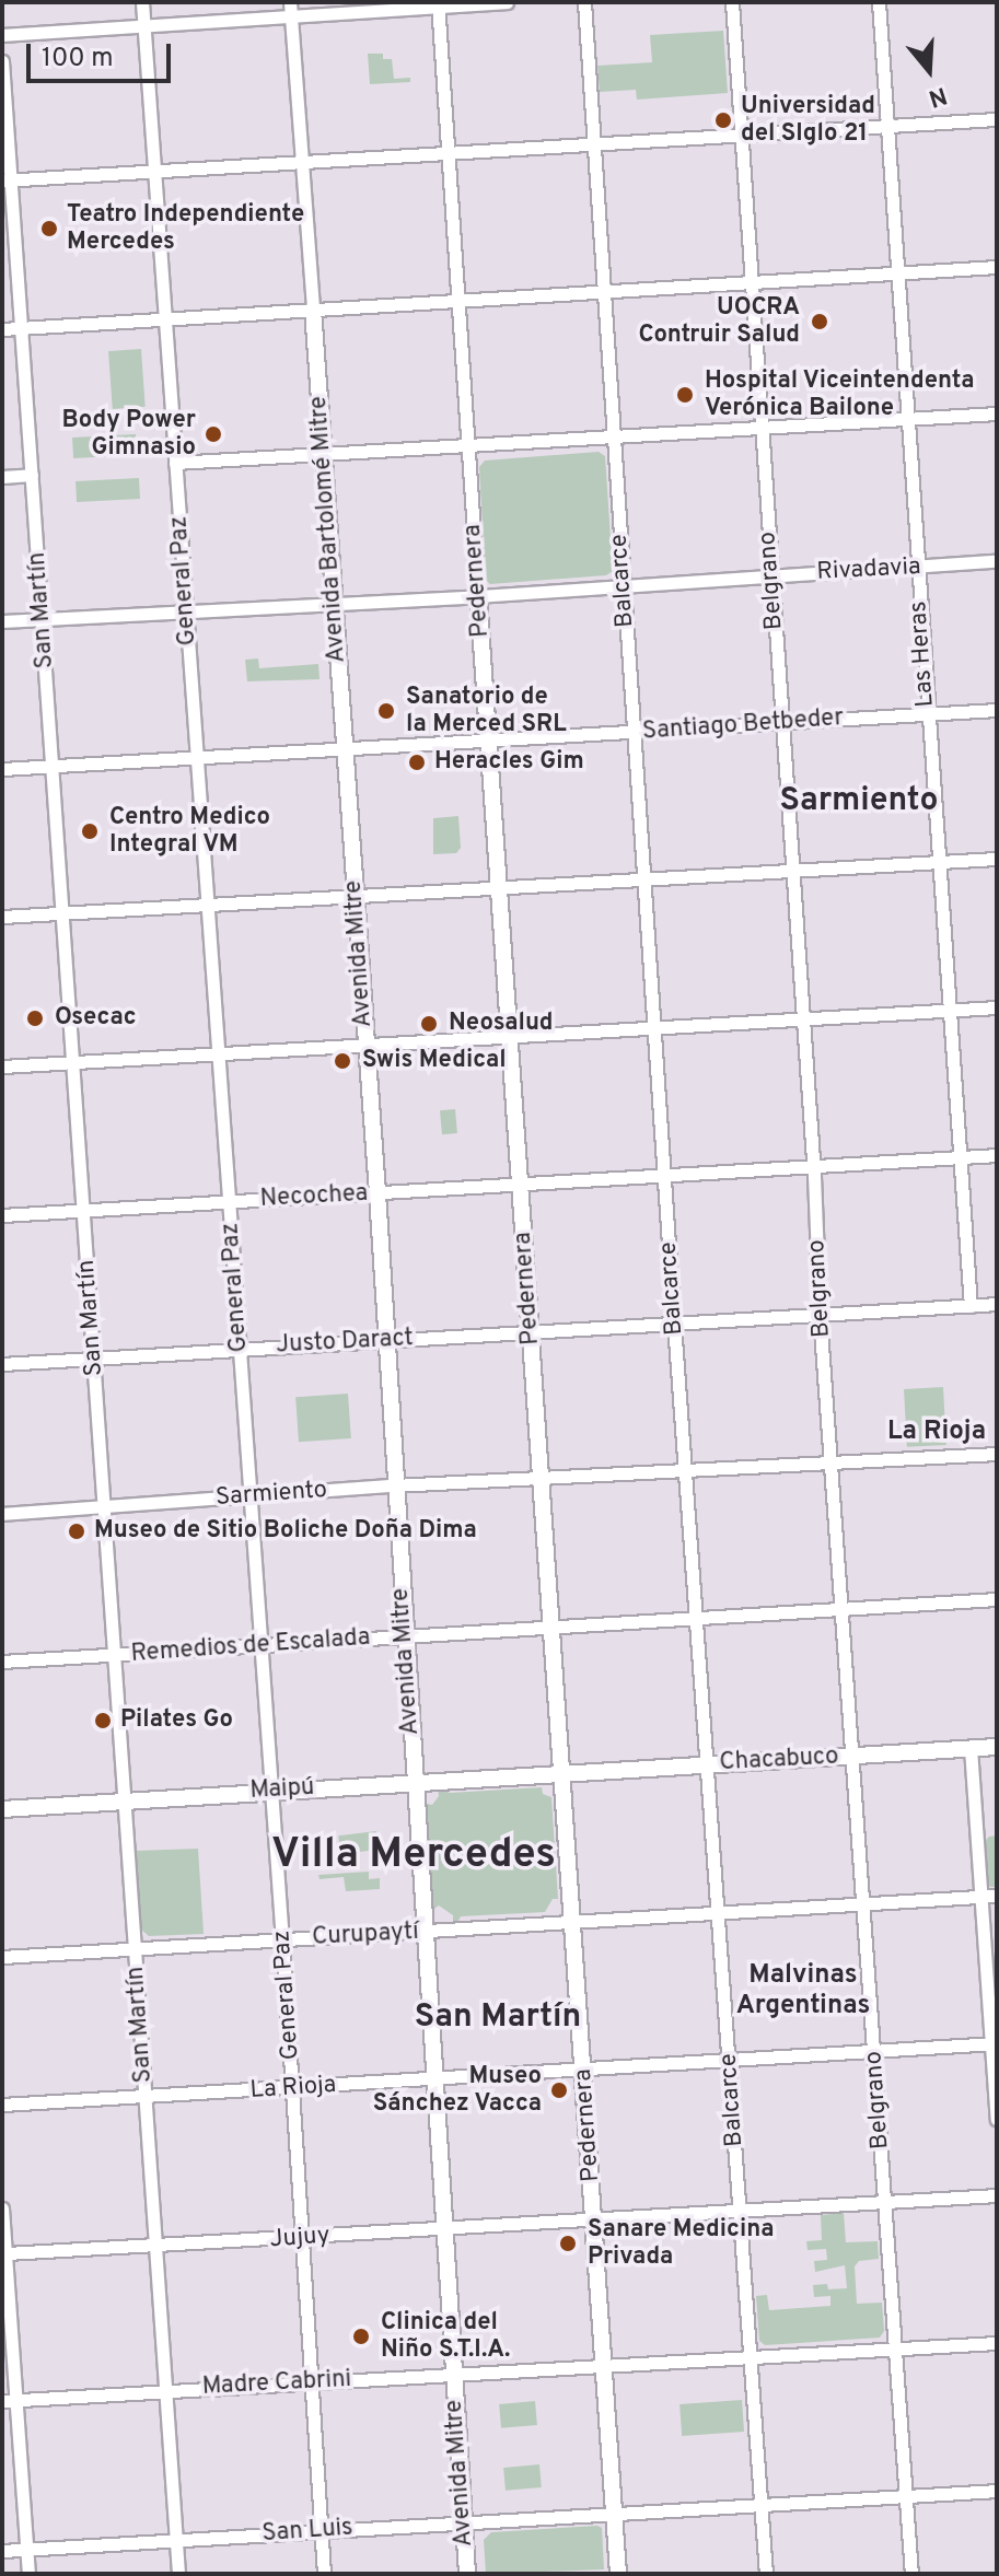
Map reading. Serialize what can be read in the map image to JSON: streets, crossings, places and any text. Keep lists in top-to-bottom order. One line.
{"streets":{"street":["Avenida Bartolomé Mitre","Rivadavia","General Paz","Pedernera","Balcarce","Belgrano","San Martín","Las Heras","Santiago Betbeder","Avenida Mitre","Necochea","Justo Daract","Sarmiento","Remedios de Escalada","Chacabuco","Maipú","Curupaytí","La Rioja","Jujuy","Madre Cabrini","San Luis"]},"crossings":[["Avenida Bartolomé Mitre","Rivadavia"],["Avenida Bartolomé Mitre","Santiago Betbeder"],["Avenida Bartolomé Mitre","Avenida Mitre"],["Rivadavia","General Paz"],["Rivadavia","Pedernera"],["Rivadavia","Balcarce"],["Rivadavia","Belgrano"],["Rivadavia","San Martín"],["Rivadavia","Las Heras"],["General Paz","Santiago Betbeder"],["General Paz","Necochea"],["General Paz","Justo Daract"],["General Paz","Sarmiento"],["General Paz","Remedios de Escalada"],["General Paz","Maipú"],["General Paz","Curupaytí"],["General Paz","La Rioja"],["General Paz","Jujuy"],["General Paz","Madre Cabrini"],["General Paz","San Luis"],["Pedernera","Santiago Betbeder"],["Pedernera","Necochea"],["Pedernera","Justo Daract"],["Pedernera","Sarmiento"],["Pedernera","Remedios de Escalada"],["Pedernera","Chacabuco"],["Pedernera","Maipú"],["Pedernera","Curupaytí"],["Pedernera","La Rioja"],["Pedernera","Jujuy"],["Pedernera","Madre Cabrini"],["Pedernera","San Luis"],["Balcarce","Santiago Betbeder"],["Balcarce","Necochea"],["Balcarce","Justo Daract"],["Balcarce","Sarmiento"],["Balcarce","Remedios de Escalada"],["Balcarce","Chacabuco"],["Balcarce","Curupaytí"],["Balcarce","La Rioja"],["Balcarce","Jujuy"],["Balcarce","Madre Cabrini"],["Balcarce","San Luis"],["Belgrano","Santiago Betbeder"],["Belgrano","Necochea"],["Belgrano","Justo Daract"],["Belgrano","Sarmiento"],["Belgrano","Remedios de Escalada"],["Belgrano","Chacabuco"],["Belgrano","Curupaytí"],["Belgrano","La Rioja"],["Belgrano","Jujuy"],["Belgrano","Madre Cabrini"],["Belgrano","San Luis"],["San Martín","Santiago Betbeder"],["San Martín","Necochea"],["San Martín","Justo Daract"],["San Martín","Sarmiento"],["San Martín","Remedios de Escalada"],["San Martín","Maipú"],["San Martín","Curupaytí"],["San Martín","La Rioja"],["San Martín","Jujuy"],["San Martín","Madre Cabrini"],["San Martín","San Luis"],["Las Heras","Santiago Betbeder"],["Las Heras","Necochea"],["Las Heras","Justo Daract"],["Santiago Betbeder","Avenida Mitre"],["Avenida Mitre","Necochea"],["Avenida Mitre","Justo Daract"],["Avenida Mitre","Sarmiento"],["Avenida Mitre","Remedios de Escalada"],["Avenida Mitre","Maipú"],["Avenida Mitre","Curupaytí"],["Avenida Mitre","La Rioja"],["Avenida Mitre","Jujuy"],["Avenida Mitre","Madre Cabrini"],["Avenida Mitre","San Luis"],["Chacabuco","Maipú"]],"districts":["Sarmiento","La Rioja","Villa Mercedes","Malvinas Argentinas","San Martín"],"places":["Universidad del SIglo 21","Teatro Independiente Mercedes","UOCRA Contruir Salud","Hospital Viceintendenta Verónica Bailone","Body Power Gimnasio","Sanatorio de la Merced SRL","Heracles Gim","Centro Medico Integral VM","Osecac","Neosalud","Swis Medical","Museo de Sitio Boliche Doña Dima","Pilates Go","Museo Sánchez Vacca","Sanare Medicina Privada","Clinica del Niño S.T.I.A."],"scale_bar":"100 m","north":"bottom"}
